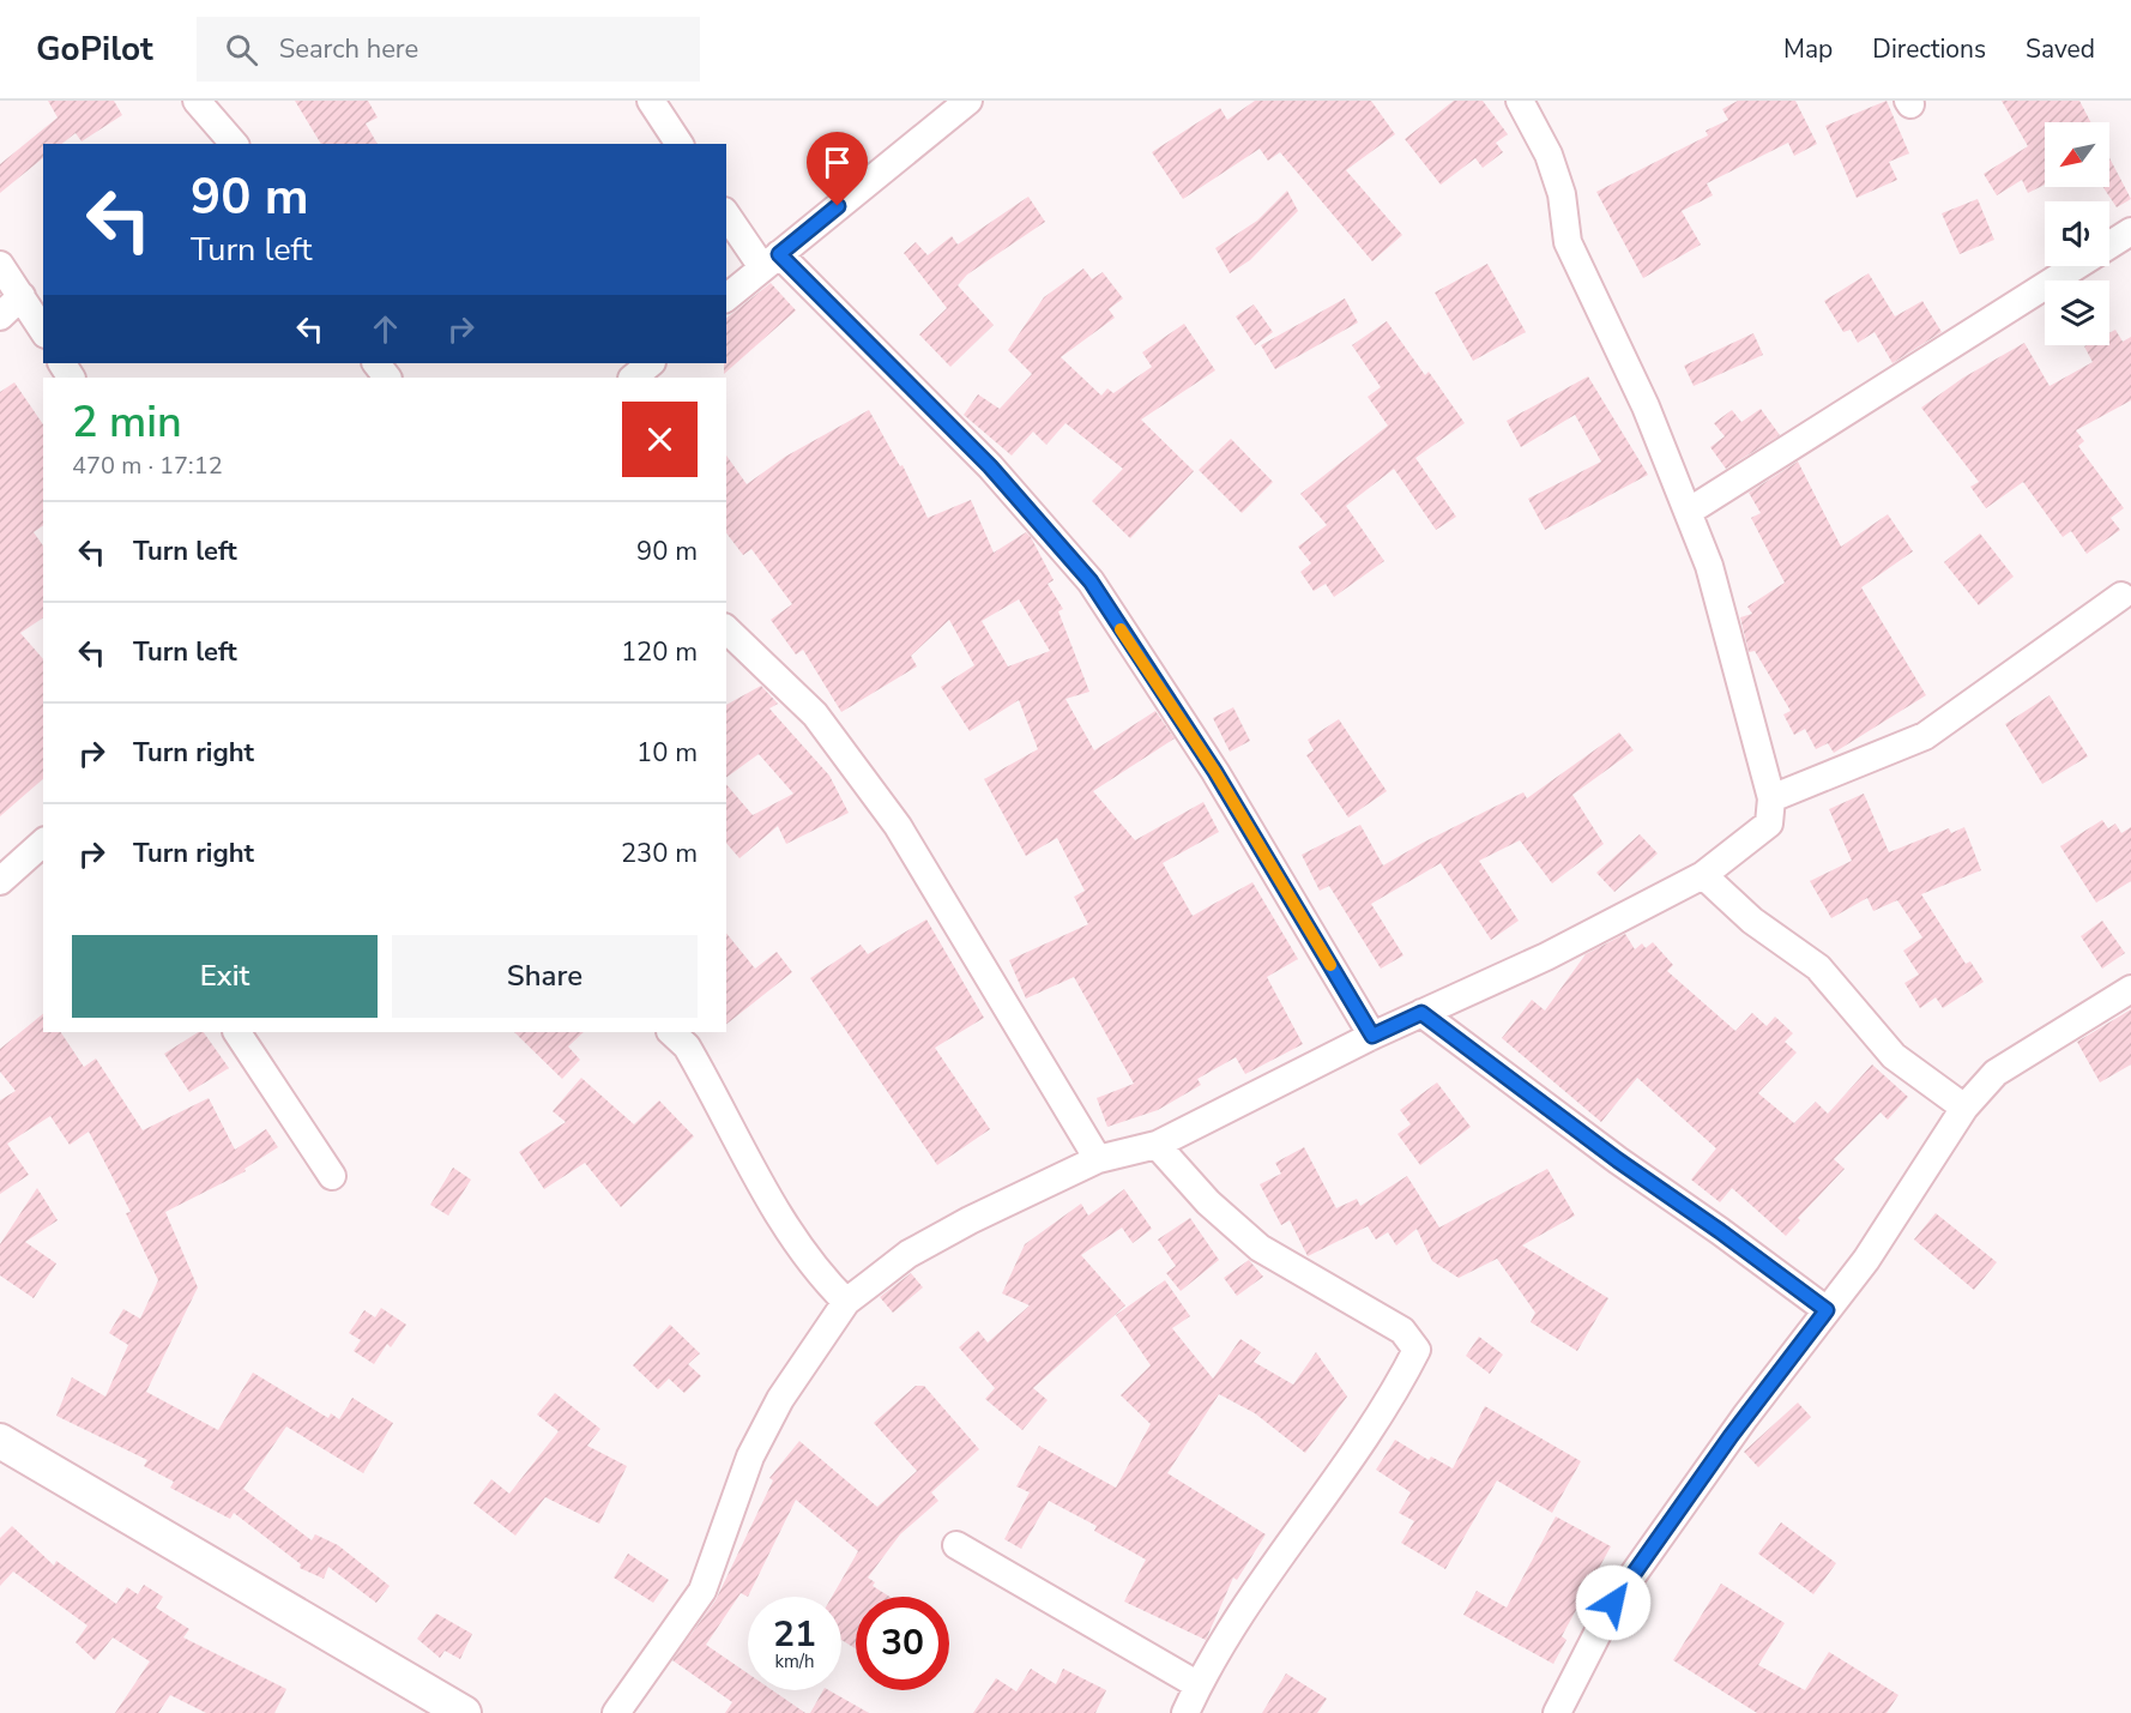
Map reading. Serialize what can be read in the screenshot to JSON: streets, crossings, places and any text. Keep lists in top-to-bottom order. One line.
{"north":"bottom left","page":{"header":"GoPilot","search":"Search here","nav":["Map","Directions","Saved"],"turn":["90 m","Turn left"],"heading":["2 min","470 m · 17:12"],"list":[{"name":"Turn left","value":"90 m"},{"name":"Turn left","value":"120 m"},{"name":"Turn right","value":"10 m"},{"name":"Turn right","value":"230 m"}],"buttons":["Exit","Share"],"speed":"21 km/h","limit":"30"}}
